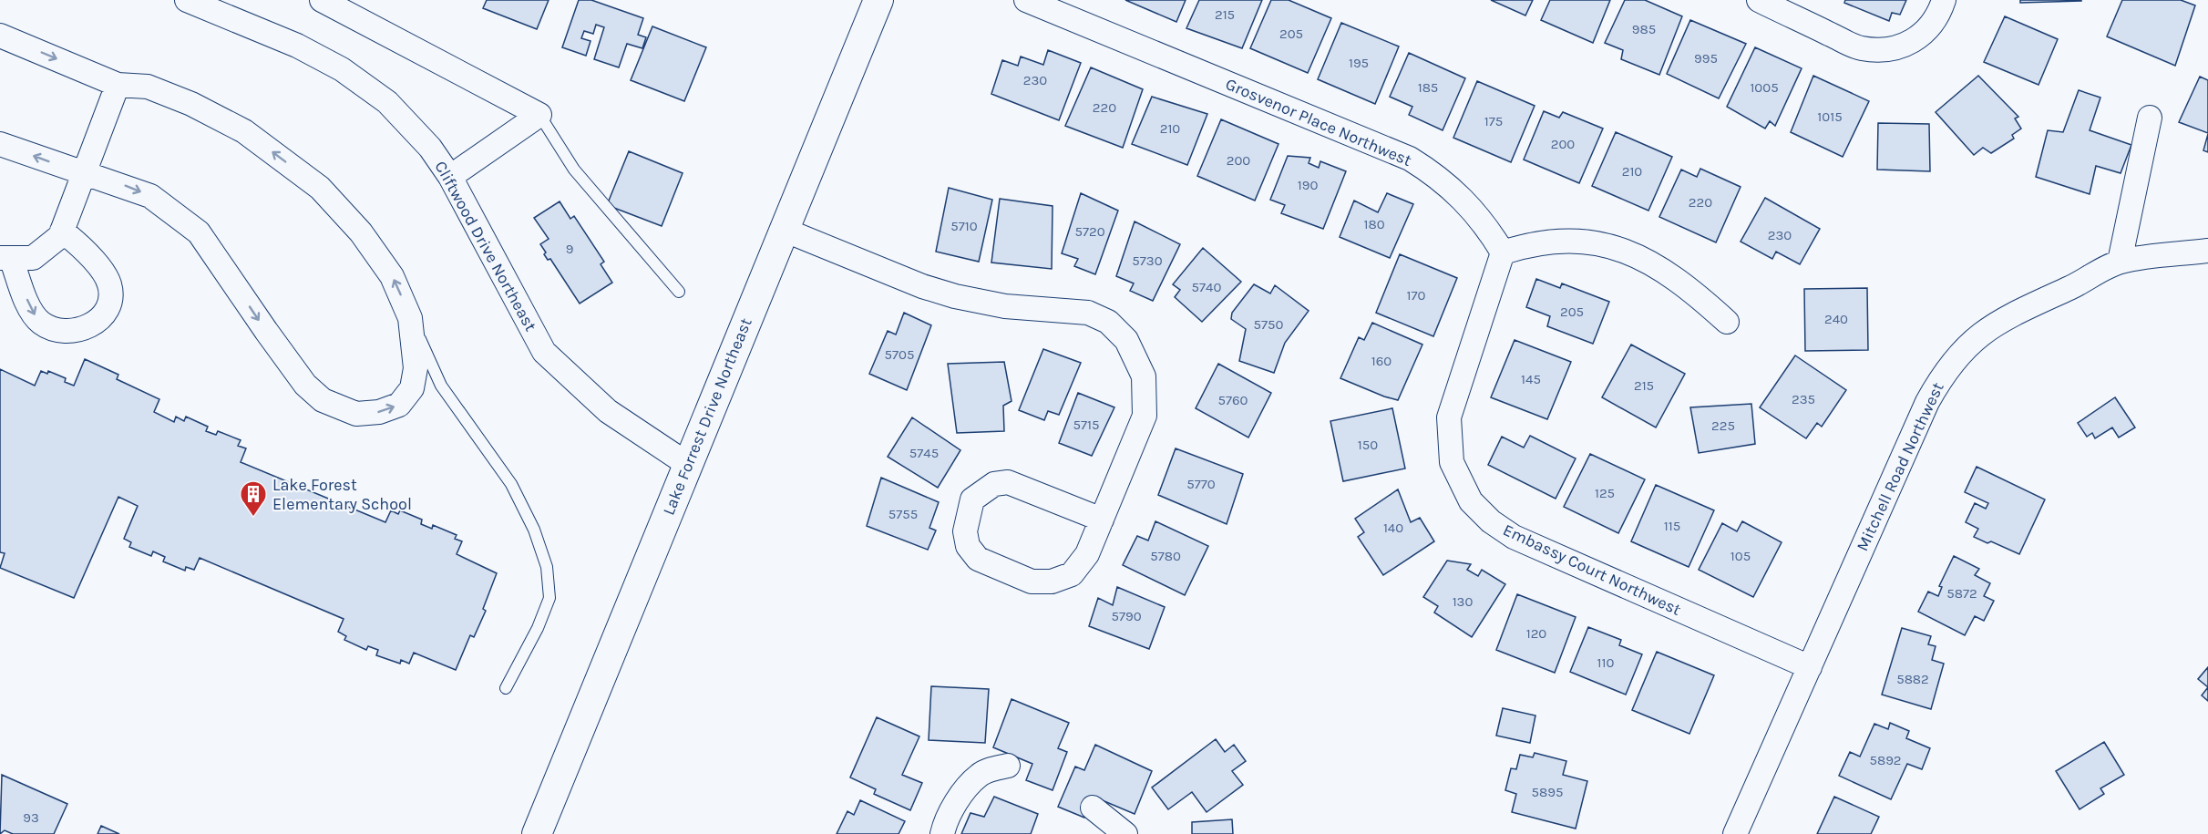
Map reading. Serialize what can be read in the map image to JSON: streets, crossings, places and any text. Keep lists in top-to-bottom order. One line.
{"streets":{"street":["Grosvenor Place Northwest","Cliftwood Drive Northeast","Lake Forrest Drive Northeast","Mitchell Road Northwest","Embassy Court Northwest"]},"crossings":[["Grosvenor Place Northwest","Embassy Court Northwest"],["Cliftwood Drive Northeast","Lake Forrest Drive Northeast"],["Mitchell Road Northwest","Embassy Court Northwest"]],"places":{"building":["Lake Forest Elementary School"]},"house_numbers":["215","985","205","995","195","230","185","1005","220","1015","175","210","200","200","210","190","220","180","5710","5720","230","9","5730","5740","170","205","240","5750","5705","160","145","215","235","5760","5715","225","150","5745","5770","125","5755","115","140","5780","105","5872","130","5790","120","110","5882","5892","5895","93"]}
